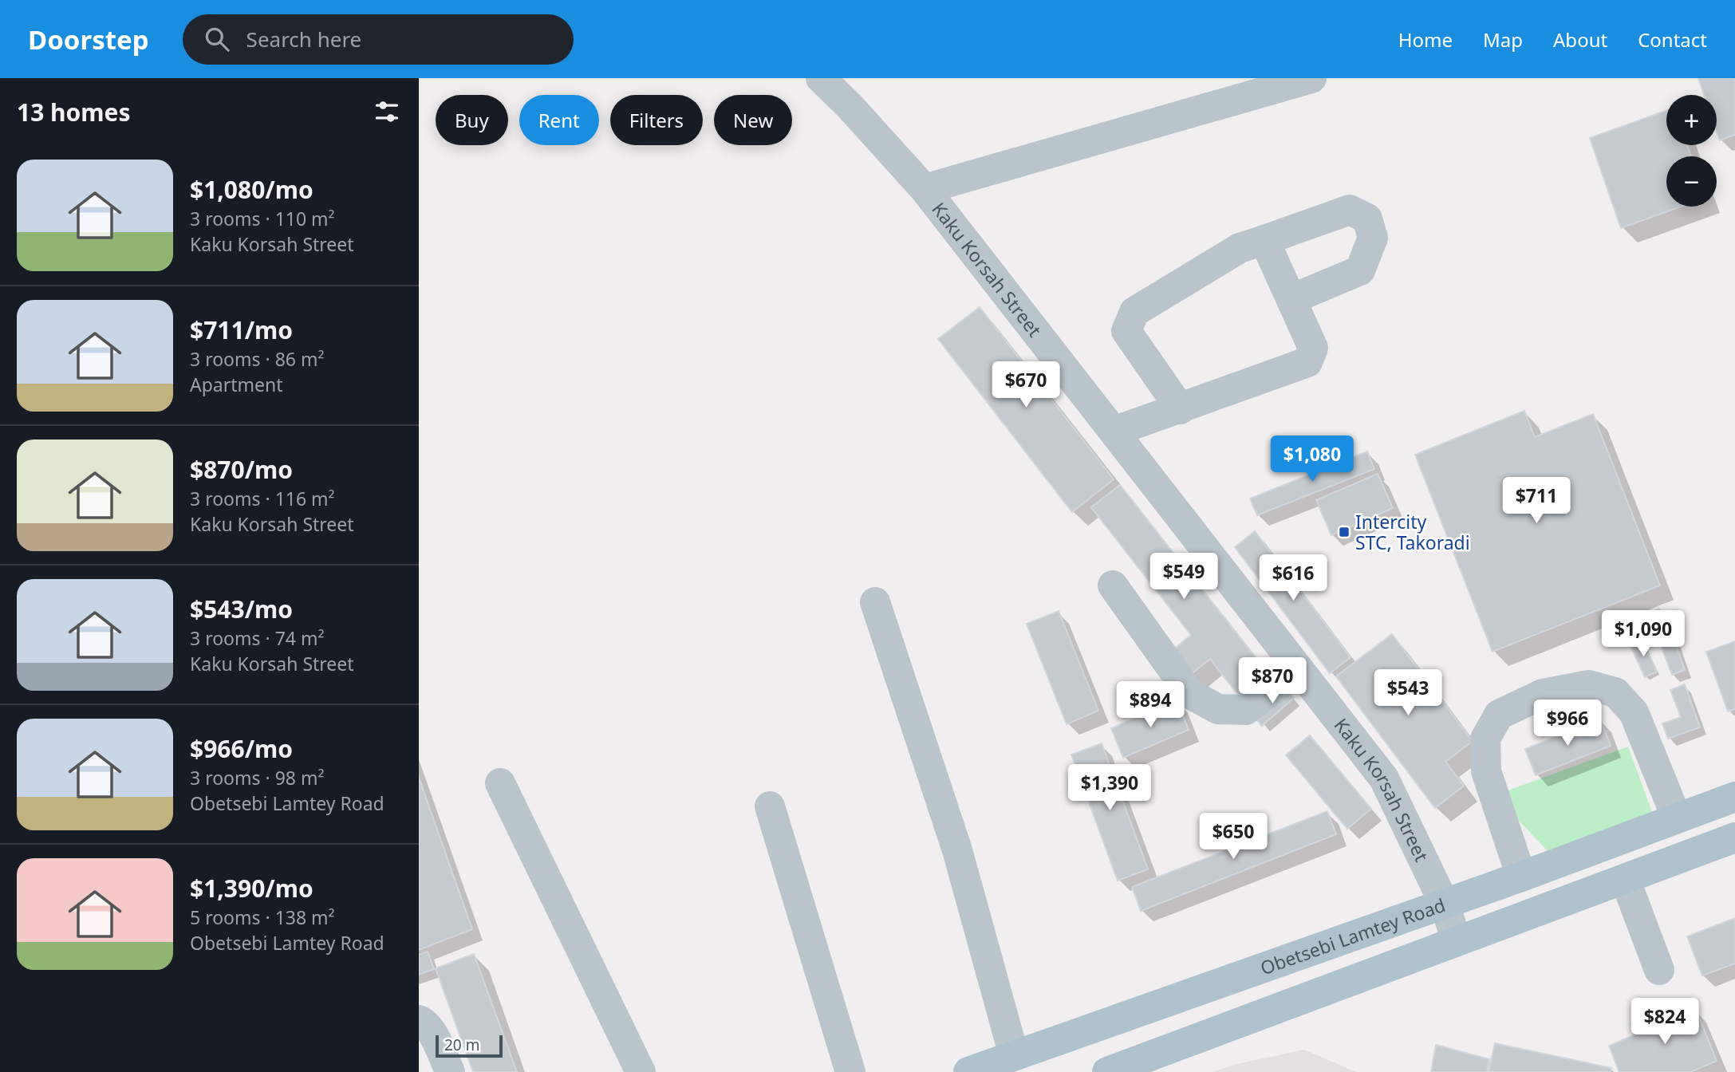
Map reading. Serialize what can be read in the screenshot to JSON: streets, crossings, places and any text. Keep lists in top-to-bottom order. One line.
{"streets":{"main road":["Obetsebi Lamtey Road"],"street":["Kaku Korsah Street"]},"crossings":[["Kaku Korsah Street","Obetsebi Lamtey Road"]],"places":{"transit":["Intercity STC, Takoradi"]},"scale_bar":"20 m","page":{"header":"Doorstep","search":"Search here","nav":["Home","Map","About","Contact"],"heading":"13 homes","map_buttons":["+","−"],"chip":["Buy","Rent","Filters","New"],"list":[{"name":"$1,080/mo","note":"3 rooms · 110 m² · Kaku Korsah Street"},{"name":"$711/mo","note":"3 rooms · 86 m² · Apartment"},{"name":"$870/mo","note":"3 rooms · 116 m² · Kaku Korsah Street"},{"name":"$543/mo","note":"3 rooms · 74 m² · Kaku Korsah Street"},{"name":"$966/mo","note":"3 rooms · 98 m² · Obetsebi Lamtey Road"},{"name":"$1,390/mo","note":"5 rooms · 138 m² · Obetsebi Lamtey Road"}],"price":["$670","$1,080","$711","$549","$616","$1,090","$870","$543","$894","$966","$1,390","$650","$824"],"scale":"20 m"}}
